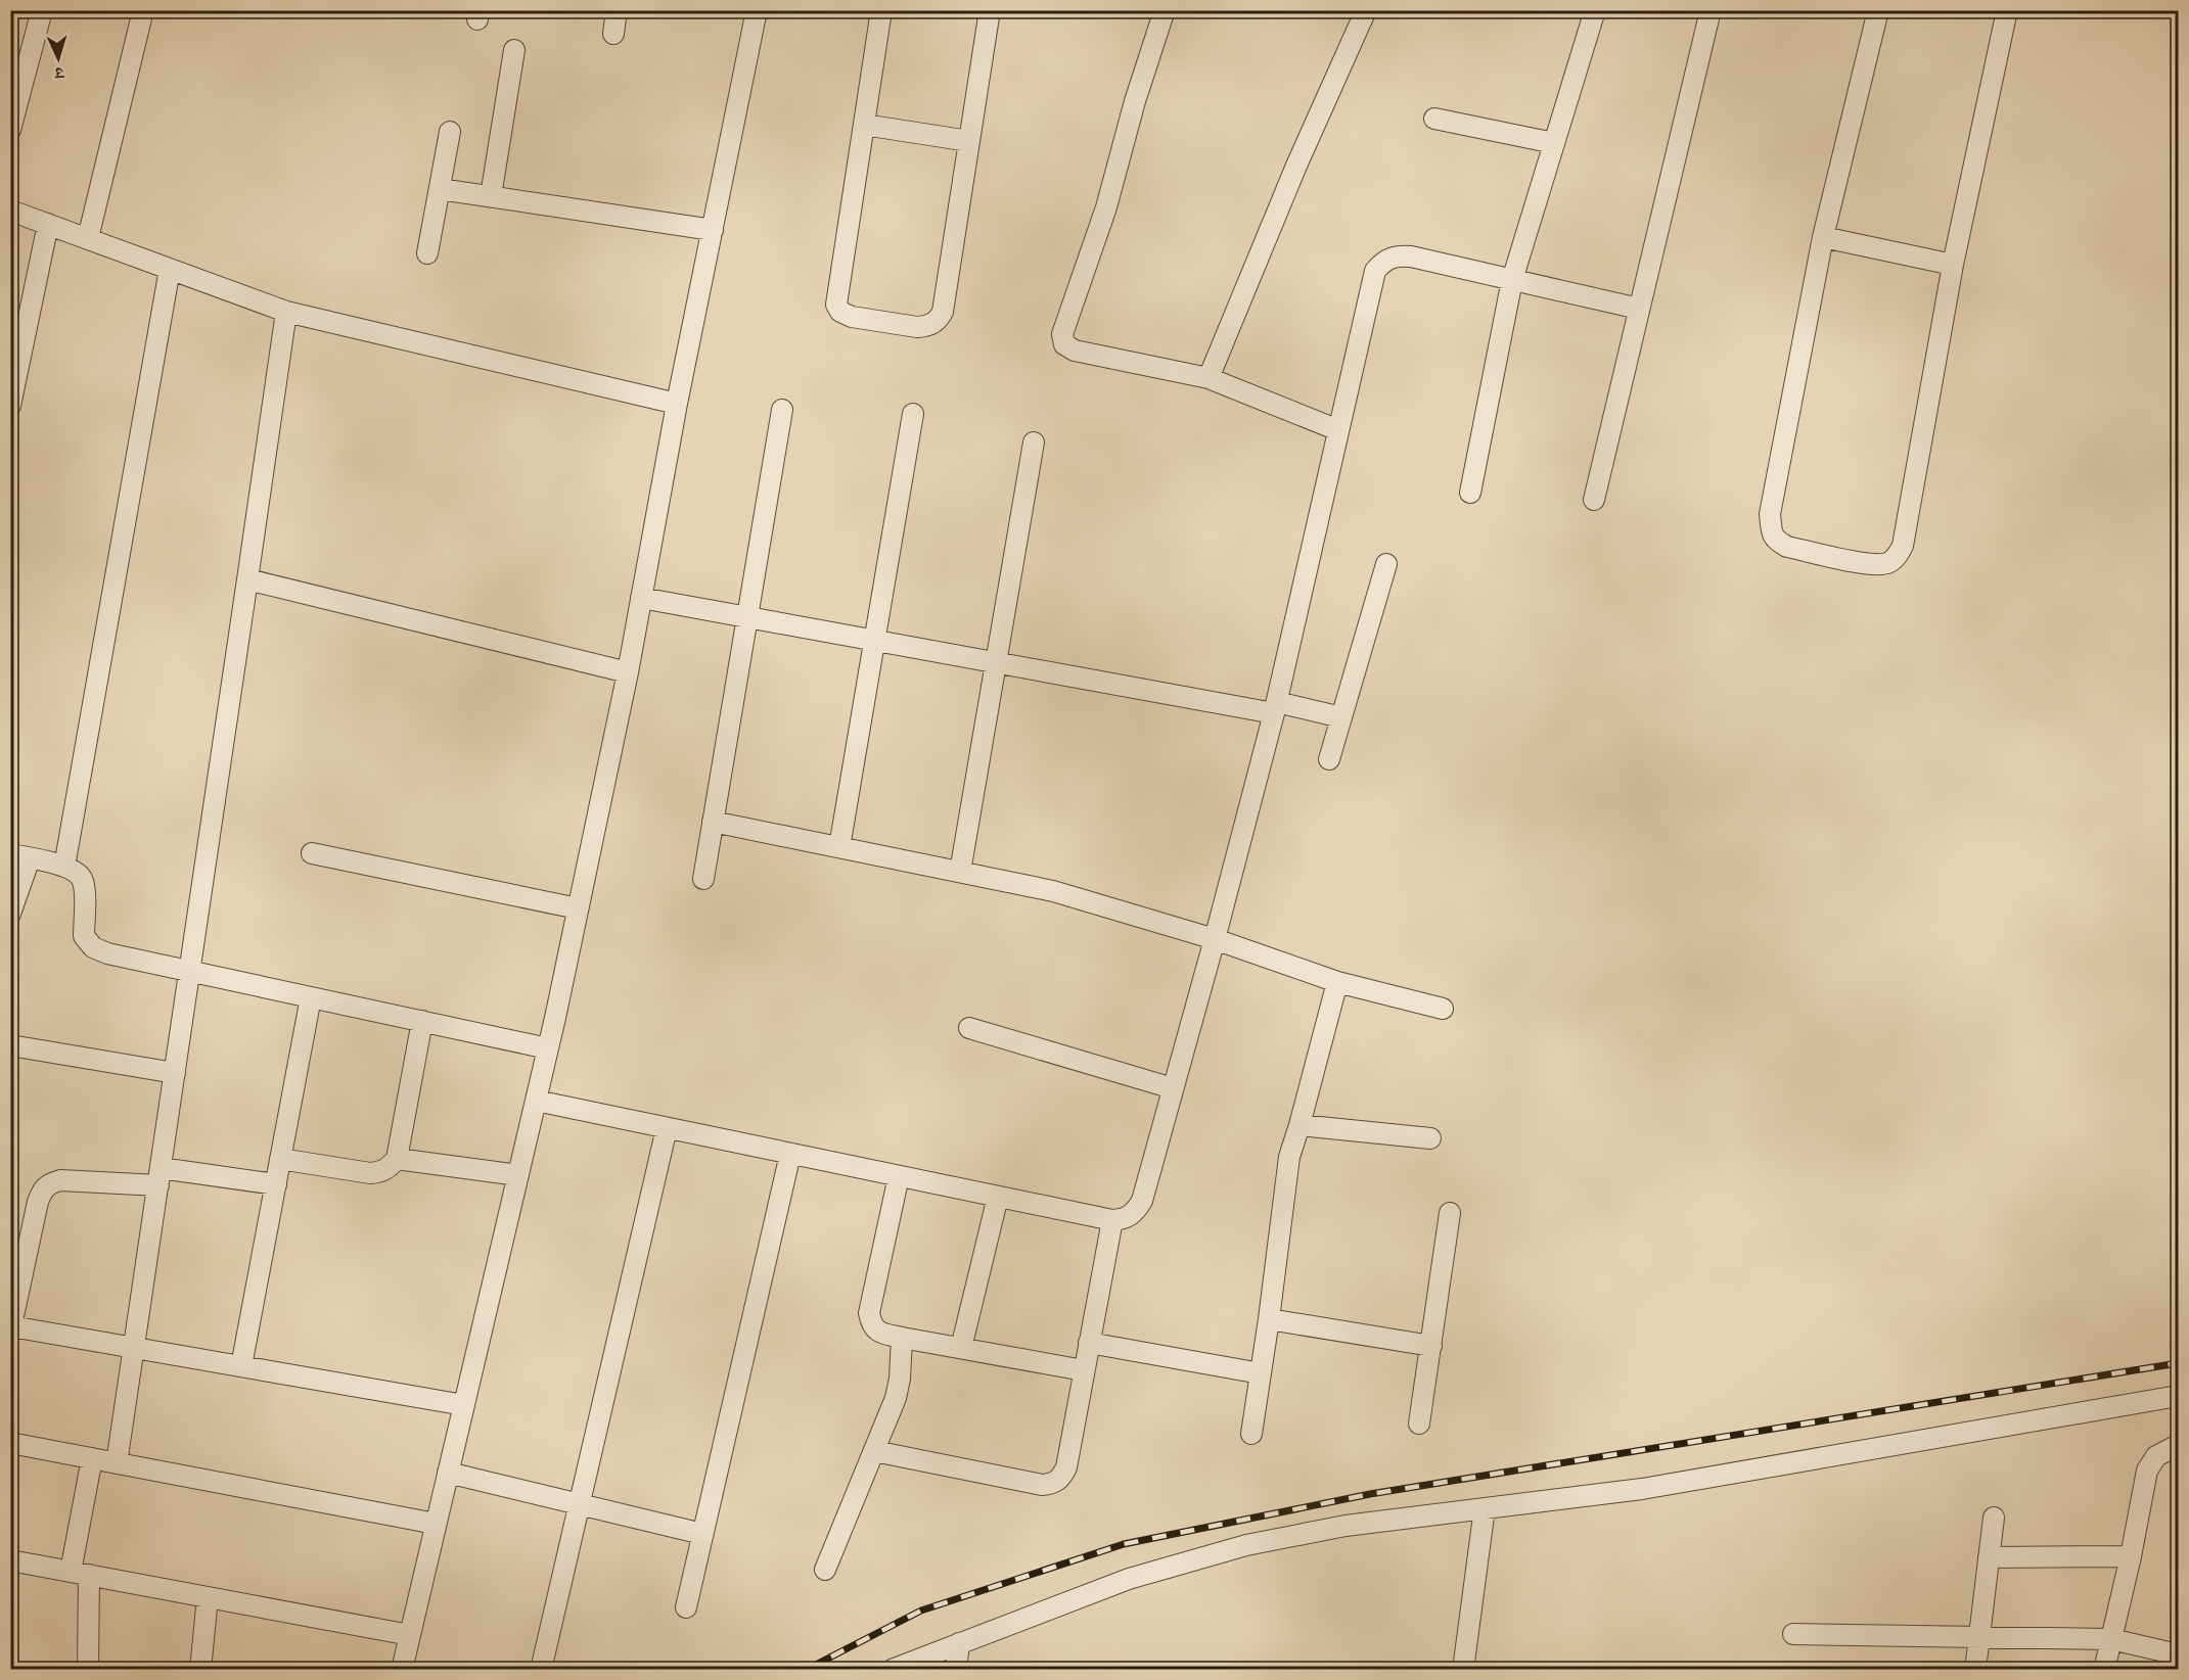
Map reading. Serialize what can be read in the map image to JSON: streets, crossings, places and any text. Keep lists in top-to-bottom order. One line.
{"north":"bottom"}
